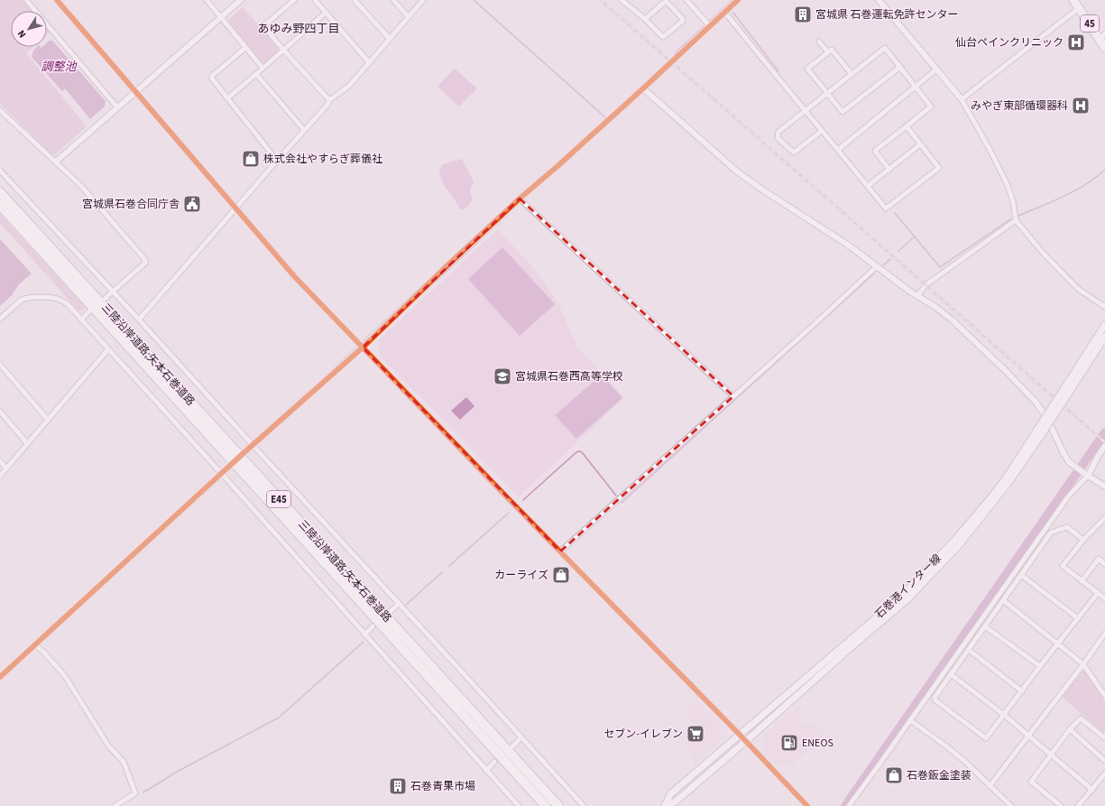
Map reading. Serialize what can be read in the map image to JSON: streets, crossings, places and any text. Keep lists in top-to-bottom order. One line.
{"streets":{"highway":["45","三陸沿岸道路;矢本石巻道路","E45"],"main road":["石巻港インター線"]},"districts":["あゆみ野四丁目"],"water":["調整池"],"places":{"building":["宮城県 石巻運転免許センター","石巻青果市場"],"hospital":["仙台ペインクリニック","みやぎ東部循環器科"],"shop":["株式会社やすらぎ葬儀社","カーライズ","石巻鈑金塗装"],"public building":["宮城県石巻合同庁舎"],"school or university":["宮城県石巻西高等学校"],"supermarket":["セブン-イレブン"],"fuel station":["ENEOS"]},"north":"bottom left"}
